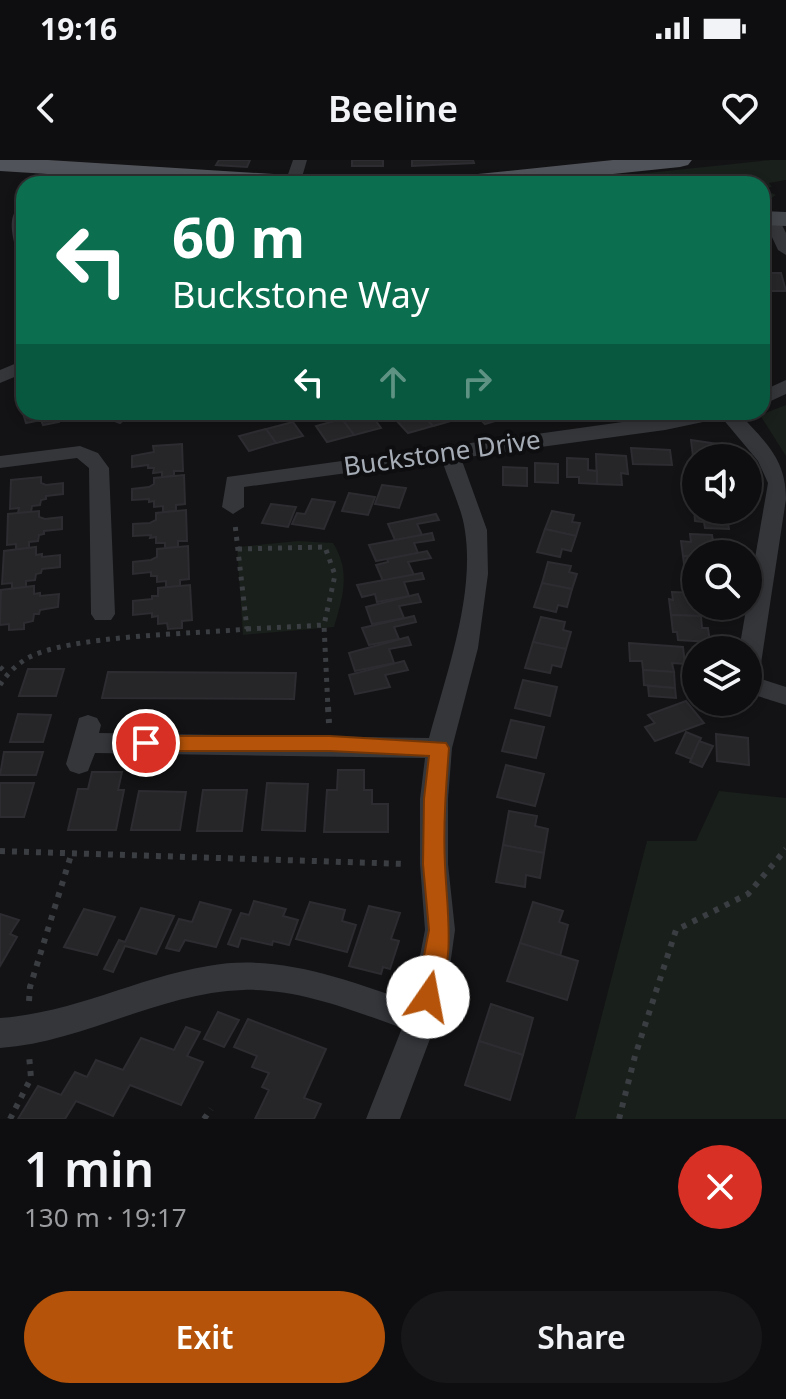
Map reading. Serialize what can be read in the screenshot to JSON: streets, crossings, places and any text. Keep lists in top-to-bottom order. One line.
{"streets":{"street":["Buckstone Drive"]},"page":{"status":"19:16","header":"Beeline","turn":["60 m","Buckstone Way"],"heading":["1 min","130 m · 19:17"],"buttons":["Exit","Share"]}}
